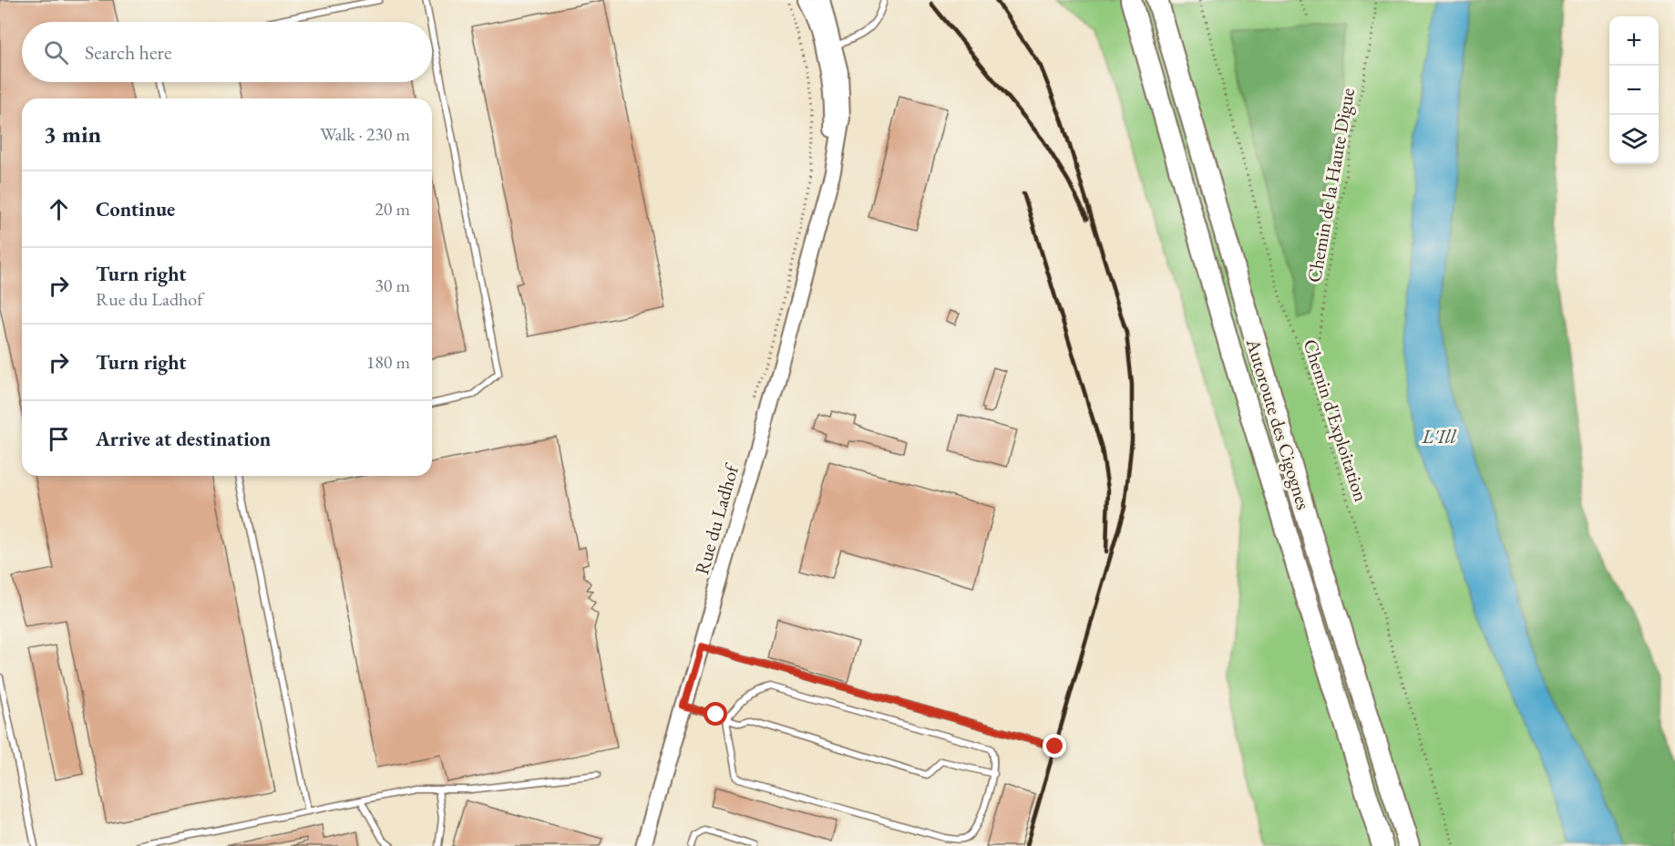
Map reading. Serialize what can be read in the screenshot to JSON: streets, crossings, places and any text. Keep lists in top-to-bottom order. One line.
{"streets":{"highway":["Autoroute des Cigognes"],"main road":["Rue du Ladhof"],"path":["Chemin de la Haute Digue","Chemin d'Exploitation"]},"crossings":[["Chemin de la Haute Digue","Chemin d'Exploitation"]],"water":["L'Ill"],"page":{"map_buttons":["+","−"],"search":"Search here","heading":["3 min","Walk · 230 m"],"list":[["Continue","20 m"],["Turn right","Rue du Ladhof","30 m"],["Turn right","180 m"],"Arrive at destination"]}}
